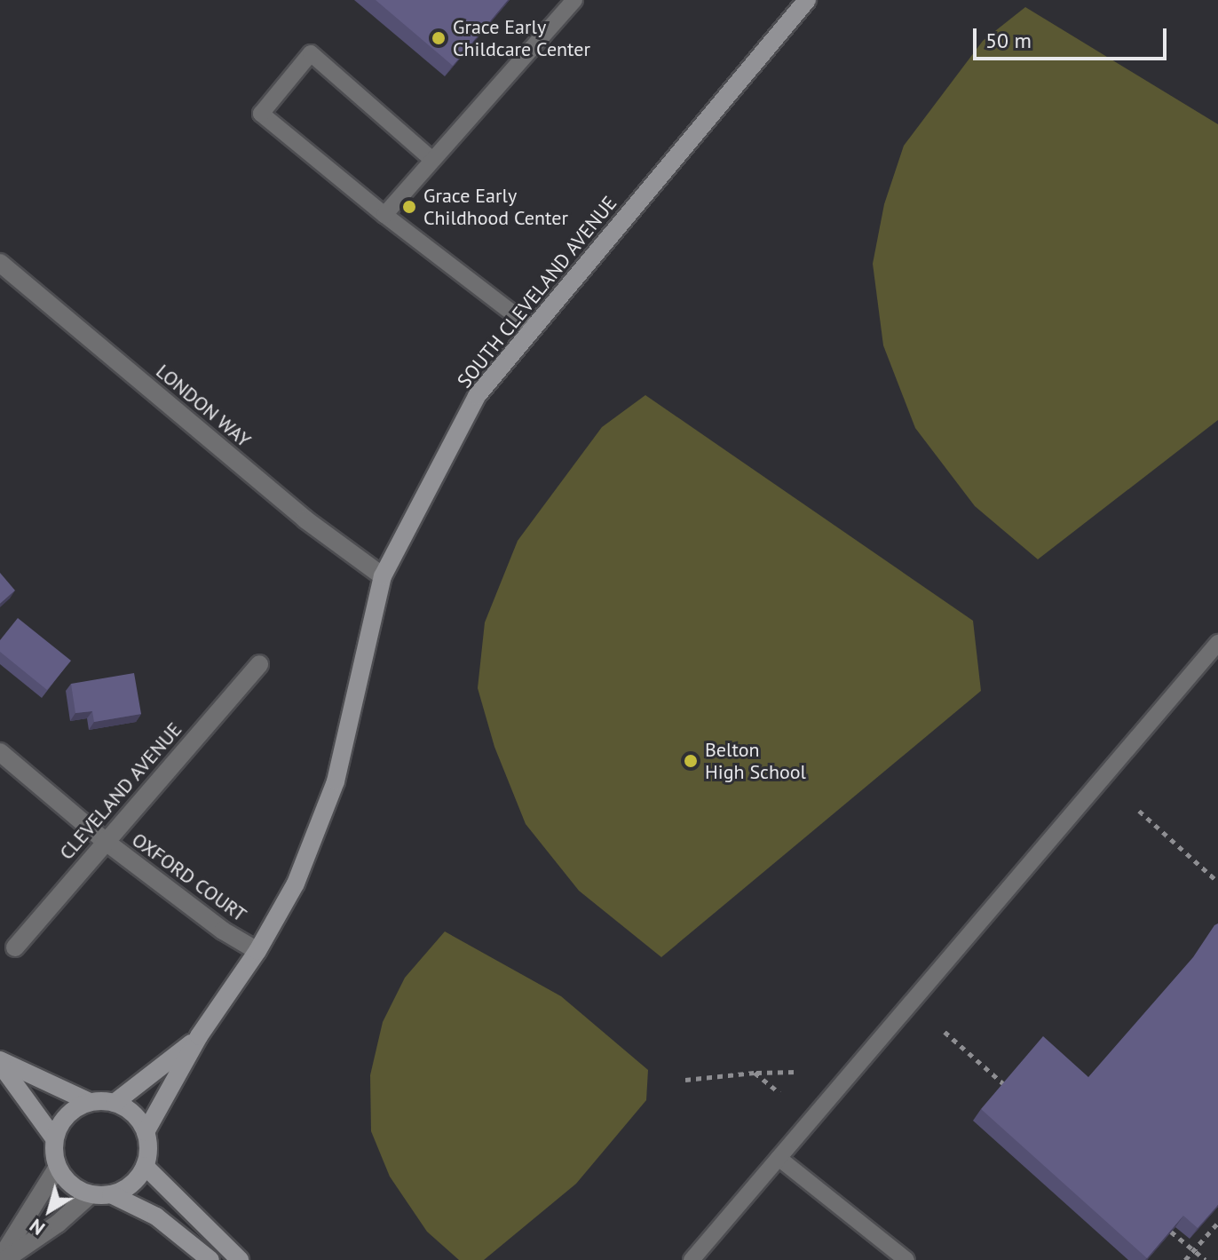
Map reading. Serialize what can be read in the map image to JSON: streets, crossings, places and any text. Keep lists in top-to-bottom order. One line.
{"streets":{"street":["SOUTH CLEVELAND AVENUE","LONDON WAY","CLEVELAND AVENUE","OXFORD COURT"]},"crossings":[["SOUTH CLEVELAND AVENUE","LONDON WAY"],["SOUTH CLEVELAND AVENUE","OXFORD COURT"],["CLEVELAND AVENUE","OXFORD COURT"]],"places":["Grace Early Childcare Center","Grace Early Childhood Center","Belton High School"],"scale_bar":"50 m","north":"bottom left"}
